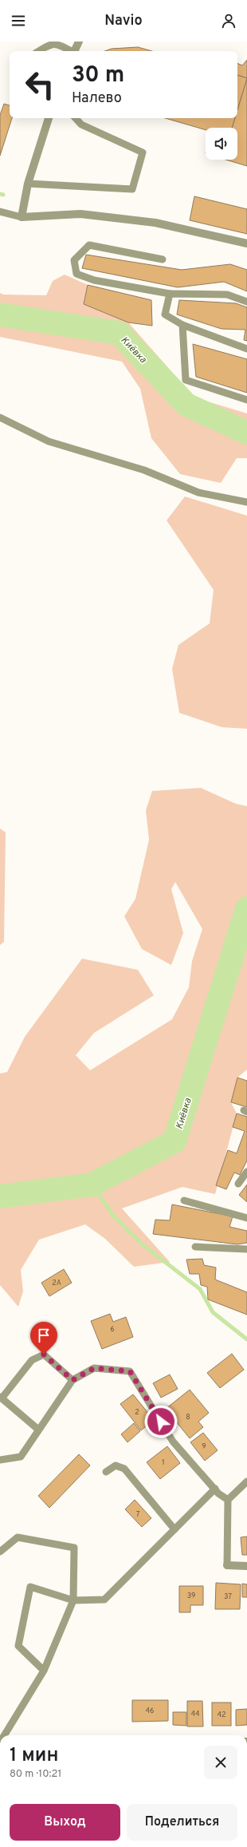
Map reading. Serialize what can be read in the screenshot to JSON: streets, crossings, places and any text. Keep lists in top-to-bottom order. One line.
{"water":["Киёвка"],"house_numbers":["2А","6","2","8","9","1","7","39","37","46","44","42"],"page":{"header":"Navio","turn":["30 m","Налево"],"heading":["1 мин","80 m · 10:21"],"buttons":["Выход","Поделиться"]}}
